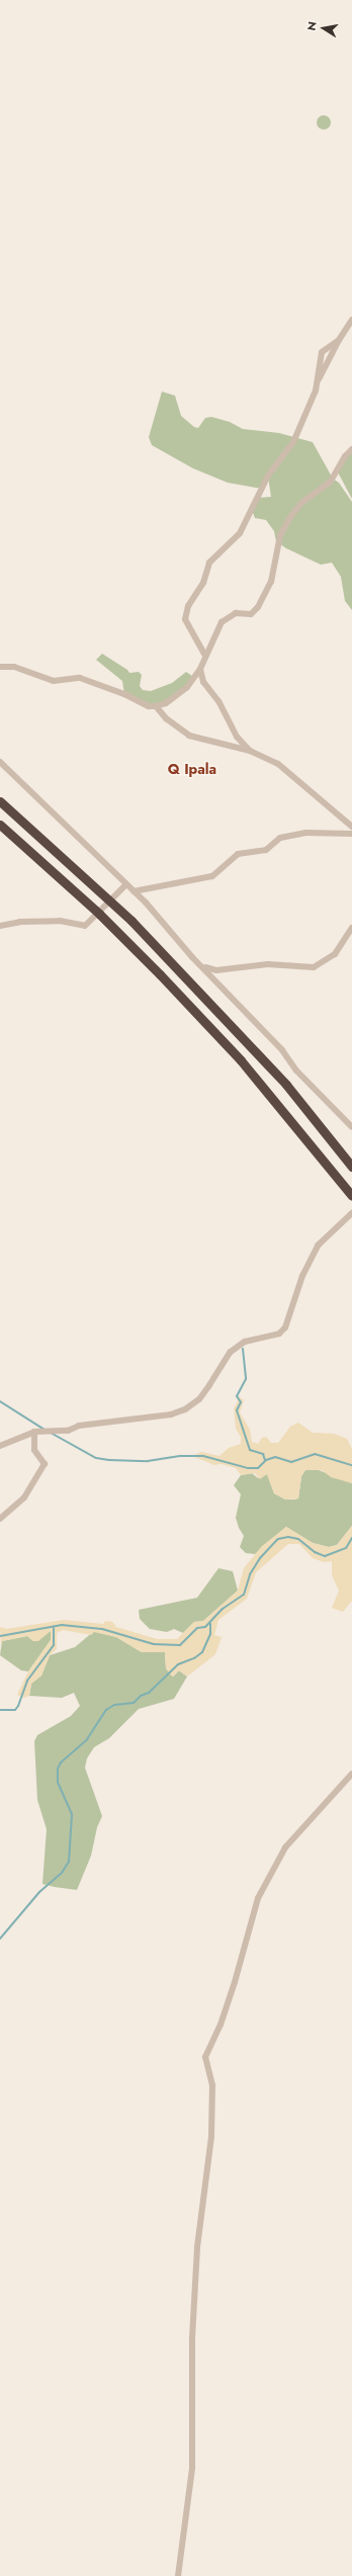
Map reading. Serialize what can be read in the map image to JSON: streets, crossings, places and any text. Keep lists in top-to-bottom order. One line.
{"districts":["Q Ipala"],"north":"left"}
